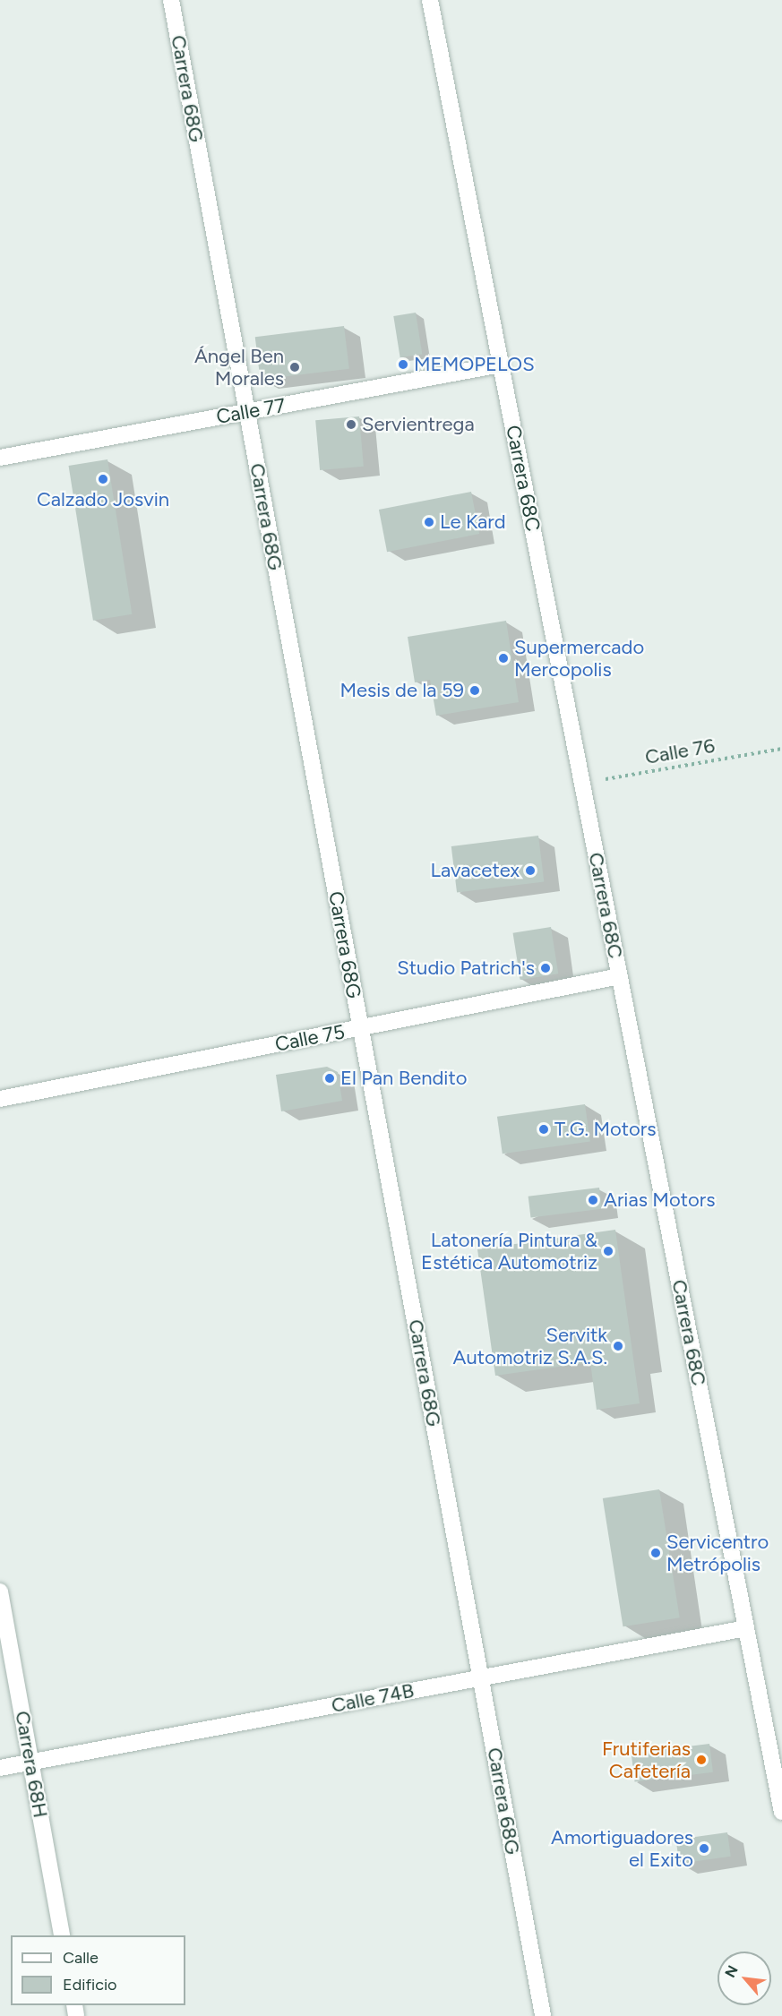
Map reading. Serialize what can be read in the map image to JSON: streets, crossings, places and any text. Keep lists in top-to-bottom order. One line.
{"streets":{"street":["Carrera 68G","Calle 77","Carrera 68C","Calle 75","Calle 74B","Carrera 68H"],"path":["Calle 76"]},"crossings":[["Carrera 68G","Calle 77"],["Carrera 68G","Calle 75"],["Carrera 68G","Calle 74B"],["Calle 77","Carrera 68C"],["Carrera 68C","Calle 76"],["Carrera 68C","Calle 75"],["Carrera 68C","Calle 74B"],["Calle 74B","Carrera 68H"]],"places":["MEMOPELOS","Ángel Ben Morales","Servientrega","Calzado Josvin","Le Kard","Supermercado Mercopolis","Mesis de la 59","Lavacetex","Studio Patrich's","El Pan Bendito","T.G. Motors","Arias Motors","Latonería Pintura & Estética Automotriz","Servitk Automotriz S.A.S.","Servicentro Metrópolis","Frutiferias Cafetería","Amortiguadores el Exito"],"legend":["Calle","Edificio"],"north":"top left"}
